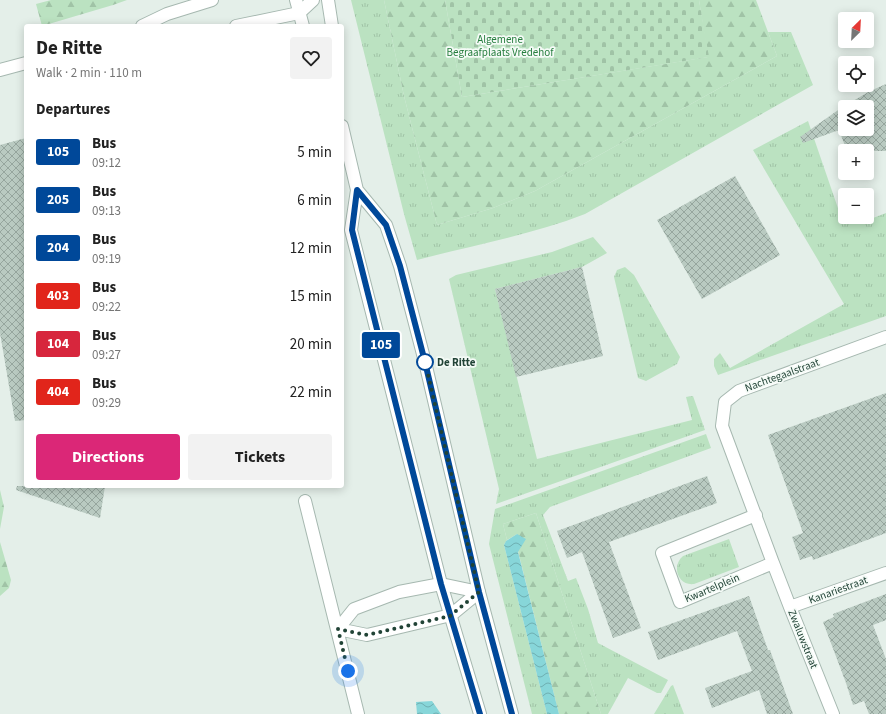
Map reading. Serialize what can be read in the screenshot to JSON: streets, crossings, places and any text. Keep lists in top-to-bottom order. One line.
{"streets":{"street":["Nachtegaalstraat","Kwartelplein","Kanariestraat","Zwaluwstraat"]},"crossings":[["Nachtegaalstraat","Kwartelplein"],["Kwartelplein","Zwaluwstraat"],["Kanariestraat","Zwaluwstraat"]],"parks":["Algemene Begraafplaats Vredehof"],"places":["De Ritte"],"lines":["bus line 105"],"north":"top right","page":{"on_map":"105","map_buttons":["+","−"],"heading":[["De Ritte","Walk · 2 min · 110 m"],"Departures"],"list":[{"mark":"105","name":"Bus","note":"09:12","value":"5 min"},{"mark":"205","name":"Bus","note":"09:13","value":"6 min"},{"mark":"204","name":"Bus","note":"09:19","value":"12 min"},{"mark":"403","name":"Bus","note":"09:22","value":"15 min"},{"mark":"104","name":"Bus","note":"09:27","value":"20 min"},{"mark":"404","name":"Bus","note":"09:29","value":"22 min"}],"buttons":["Directions","Tickets"]}}
